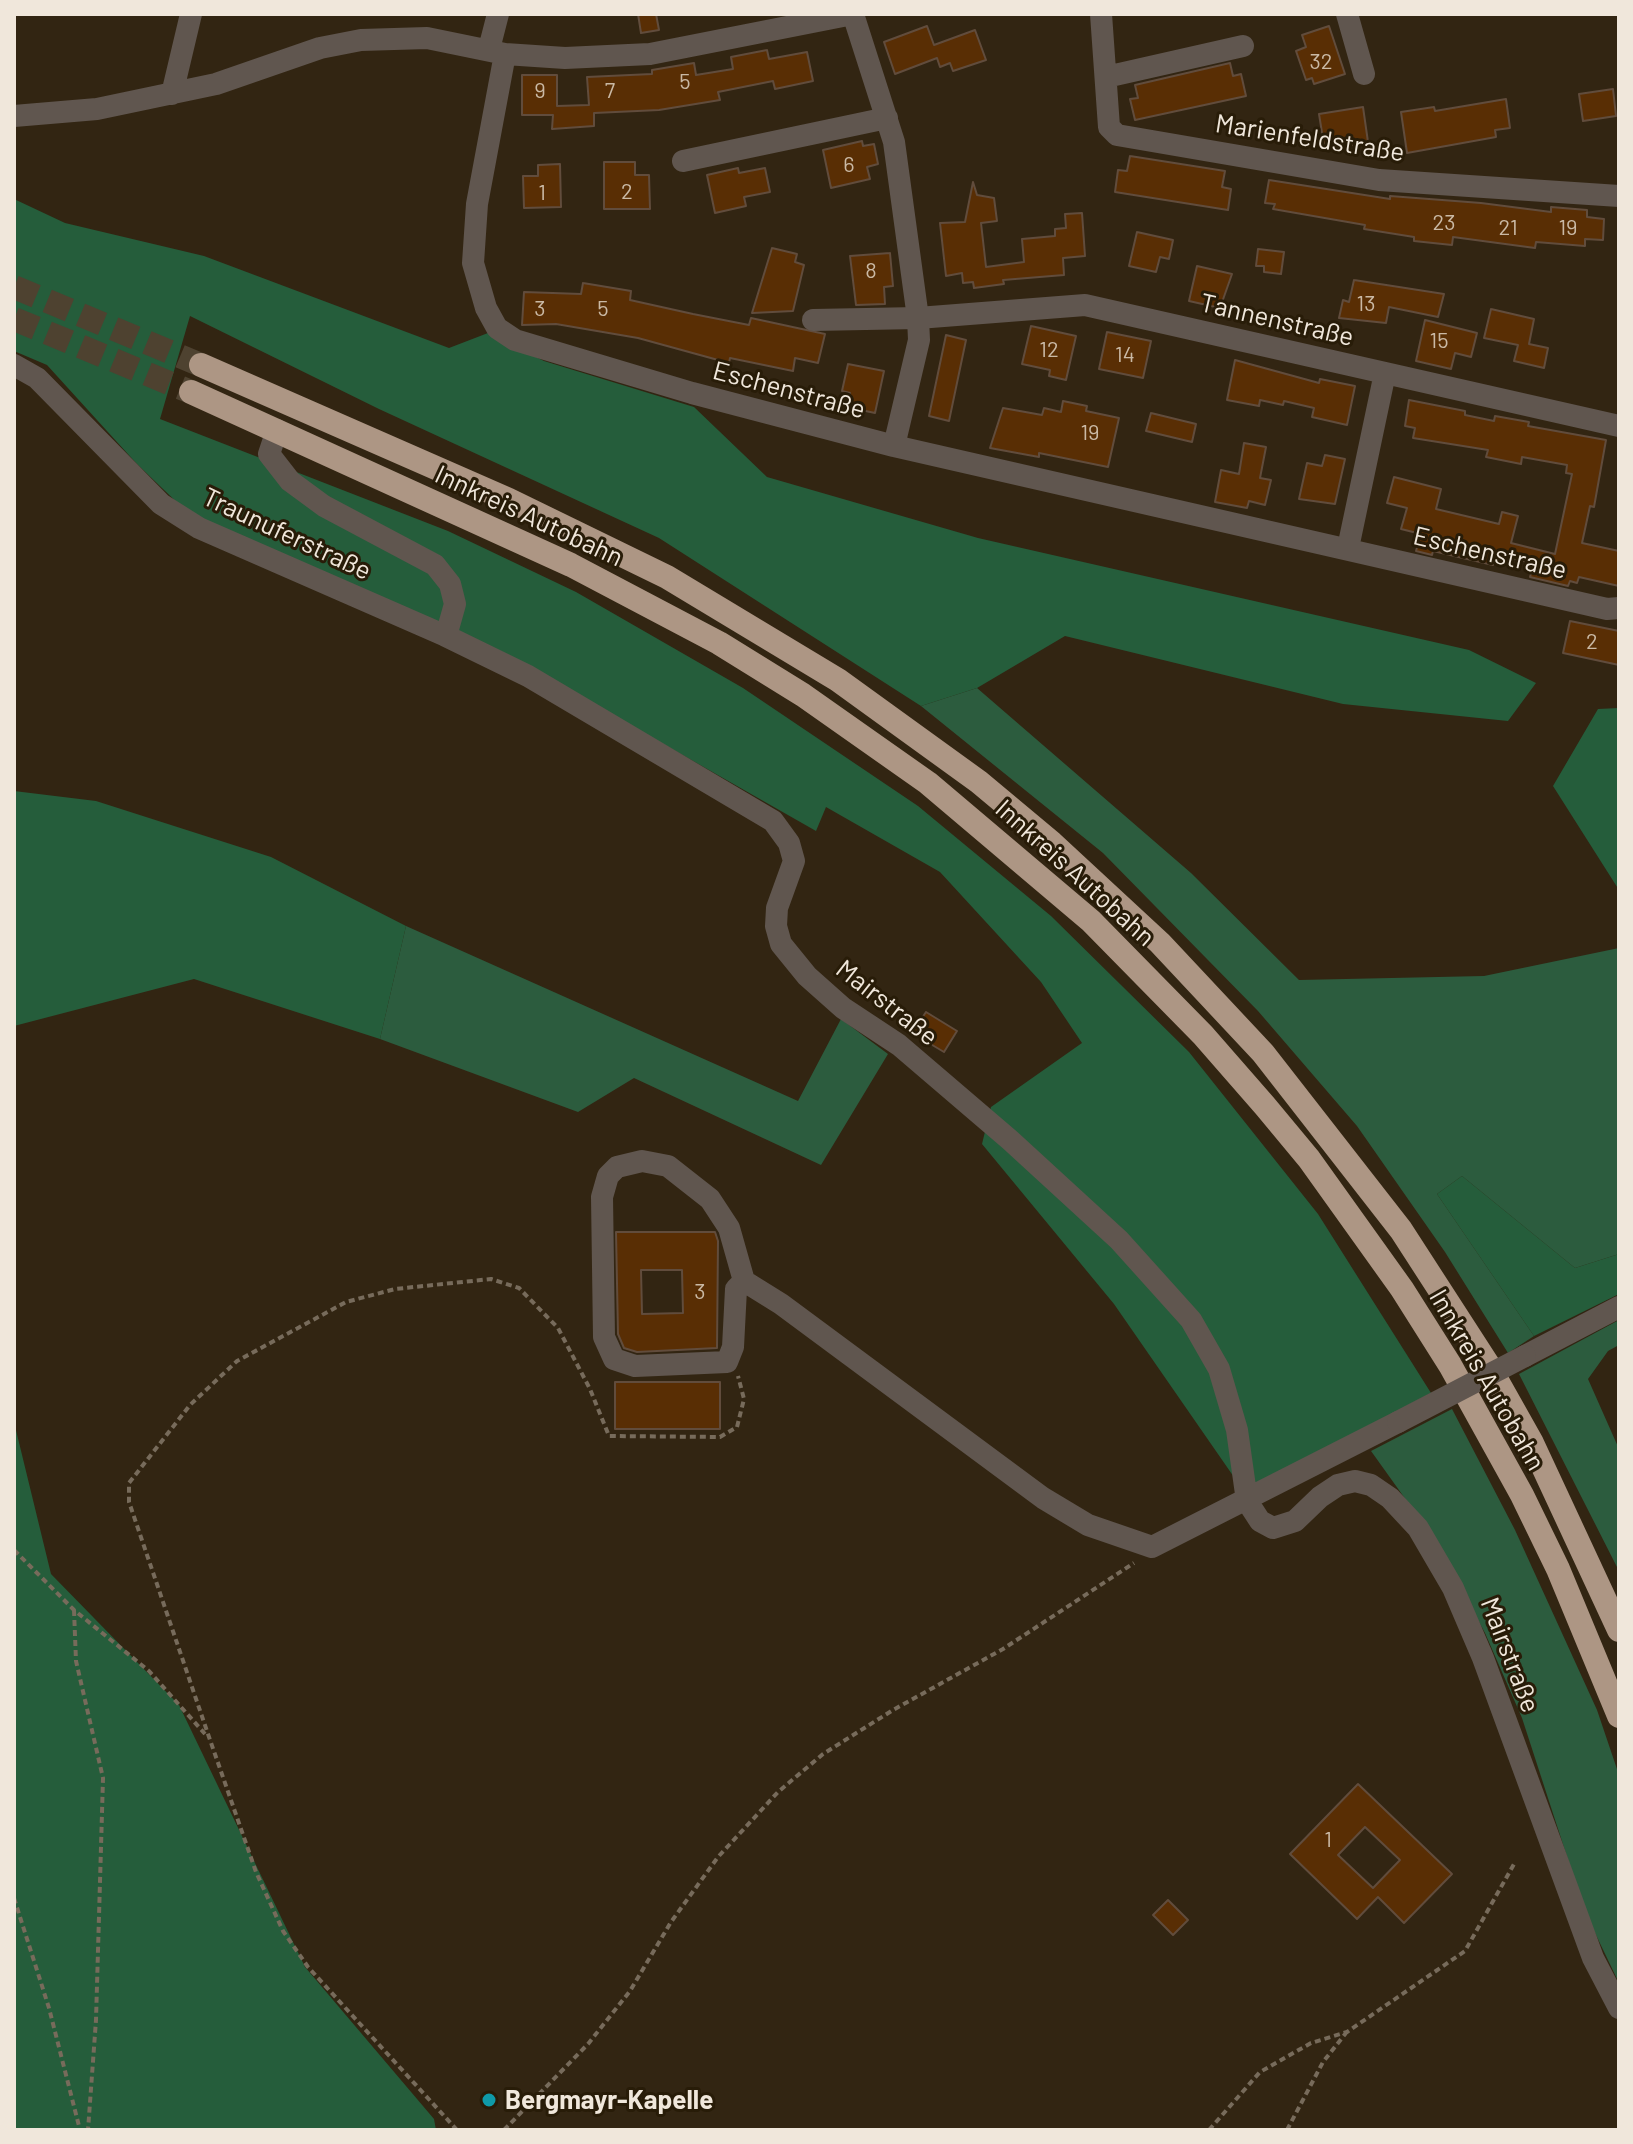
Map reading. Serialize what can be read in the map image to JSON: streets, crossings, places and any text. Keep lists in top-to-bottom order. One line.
{"streets":{"highway":["Innkreis Autobahn"],"street":["Marienfeldstraße","Tannenstraße","Eschenstraße","Traunuferstraße","Mairstraße"]},"crossings":[["Traunuferstraße","Mairstraße"]],"places":["Bergmayr-Kapelle"],"house_numbers":["32","5","9","7","6","2","1","23","21","19","8","13","3","5","15","12","14","19","2","3","1"]}
